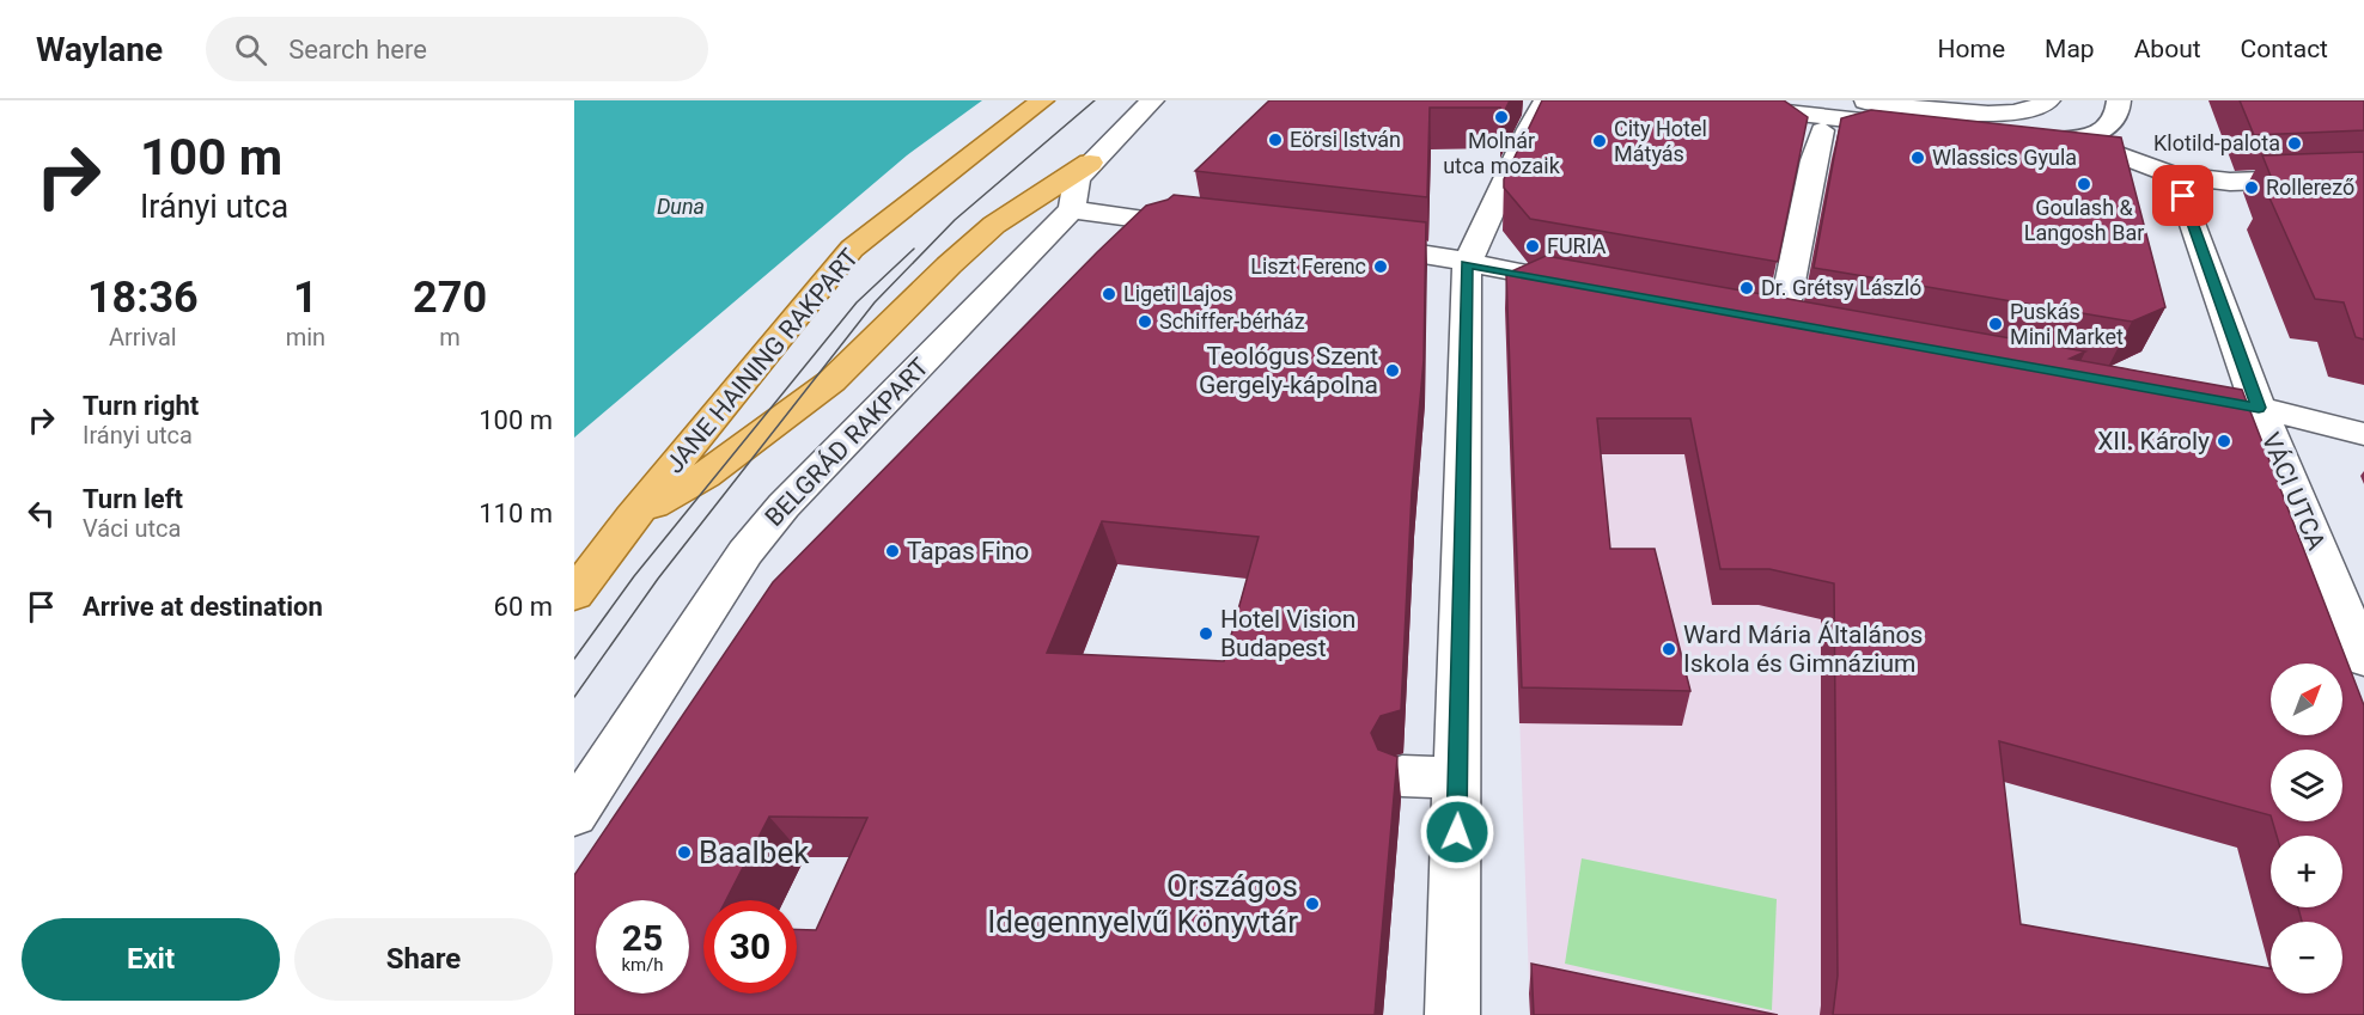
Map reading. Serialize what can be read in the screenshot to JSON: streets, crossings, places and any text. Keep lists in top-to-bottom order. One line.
{"streets":{"main road":["JANE HAINING RAKPART"],"street":["BELGRÁD RAKPART","VÁCI UTCA"]},"water":["Duna"],"places":["Molnár utca mozaik","Eörsi István","City Hotel Mátyás","Klotild-palota","Wlassics Gyula","Goulash & Langosh Bar","Rollerező","FURIA","Liszt Ferenc","Dr. Grétsy László","Ligeti Lajos","Schiffer-bérház","Puskás Mini Market","Teológus Szent Gergely-kápolna","XII. Károly","Tapas Fino","Hotel Vision Budapest","Ward Mária Általános Iskola és Gimnázium","Baalbek","Országos Idegennyelvű Könyvtár"],"north":"top right","page":{"header":"Waylane","search":"Search here","nav":["Home","Map","About","Contact"],"turn":["100 m","Irányi utca"],"eta":["18:36","Arrival","1","min","270","m"],"list":[{"name":"Turn right","note":"Irányi utca","value":"100 m"},{"name":"Turn left","note":"Váci utca","value":"110 m"},{"name":"Arrive at destination","value":"60 m"}],"map_buttons":["+","−"],"speed":"25 km/h","limit":"30","buttons":["Exit","Share"]}}
